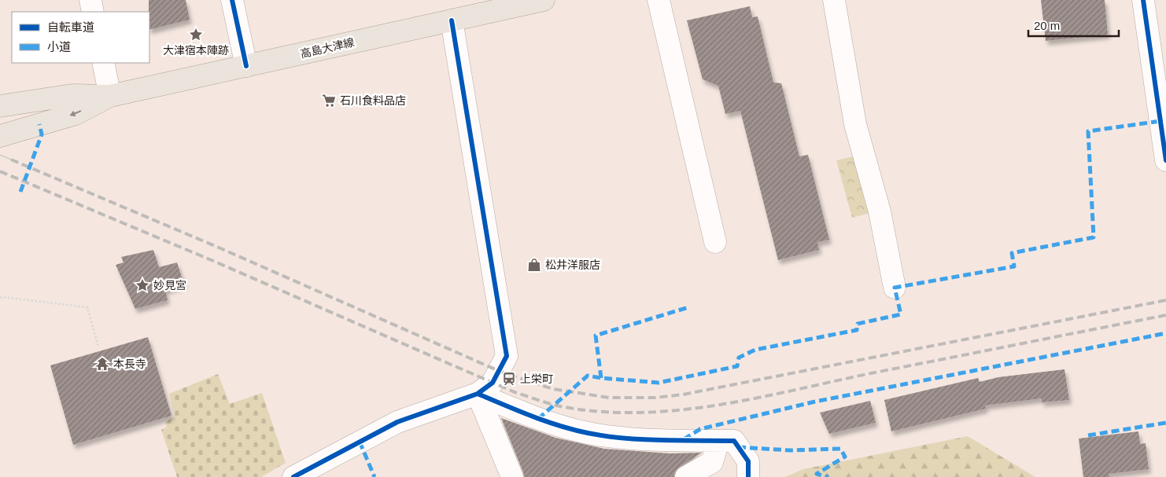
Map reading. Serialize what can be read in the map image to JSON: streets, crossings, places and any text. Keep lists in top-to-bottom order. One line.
{"streets":{"main road":["高島大津線"]},"places":{"place":["大津宿本陣跡","妙見宮"],"supermarket":["石川食料品店"],"shop":["松井洋服店"],"temple":["本長寺"],"station":["上栄町"]},"legend":["自転車道","小道"],"scale_bar":"20 m"}
